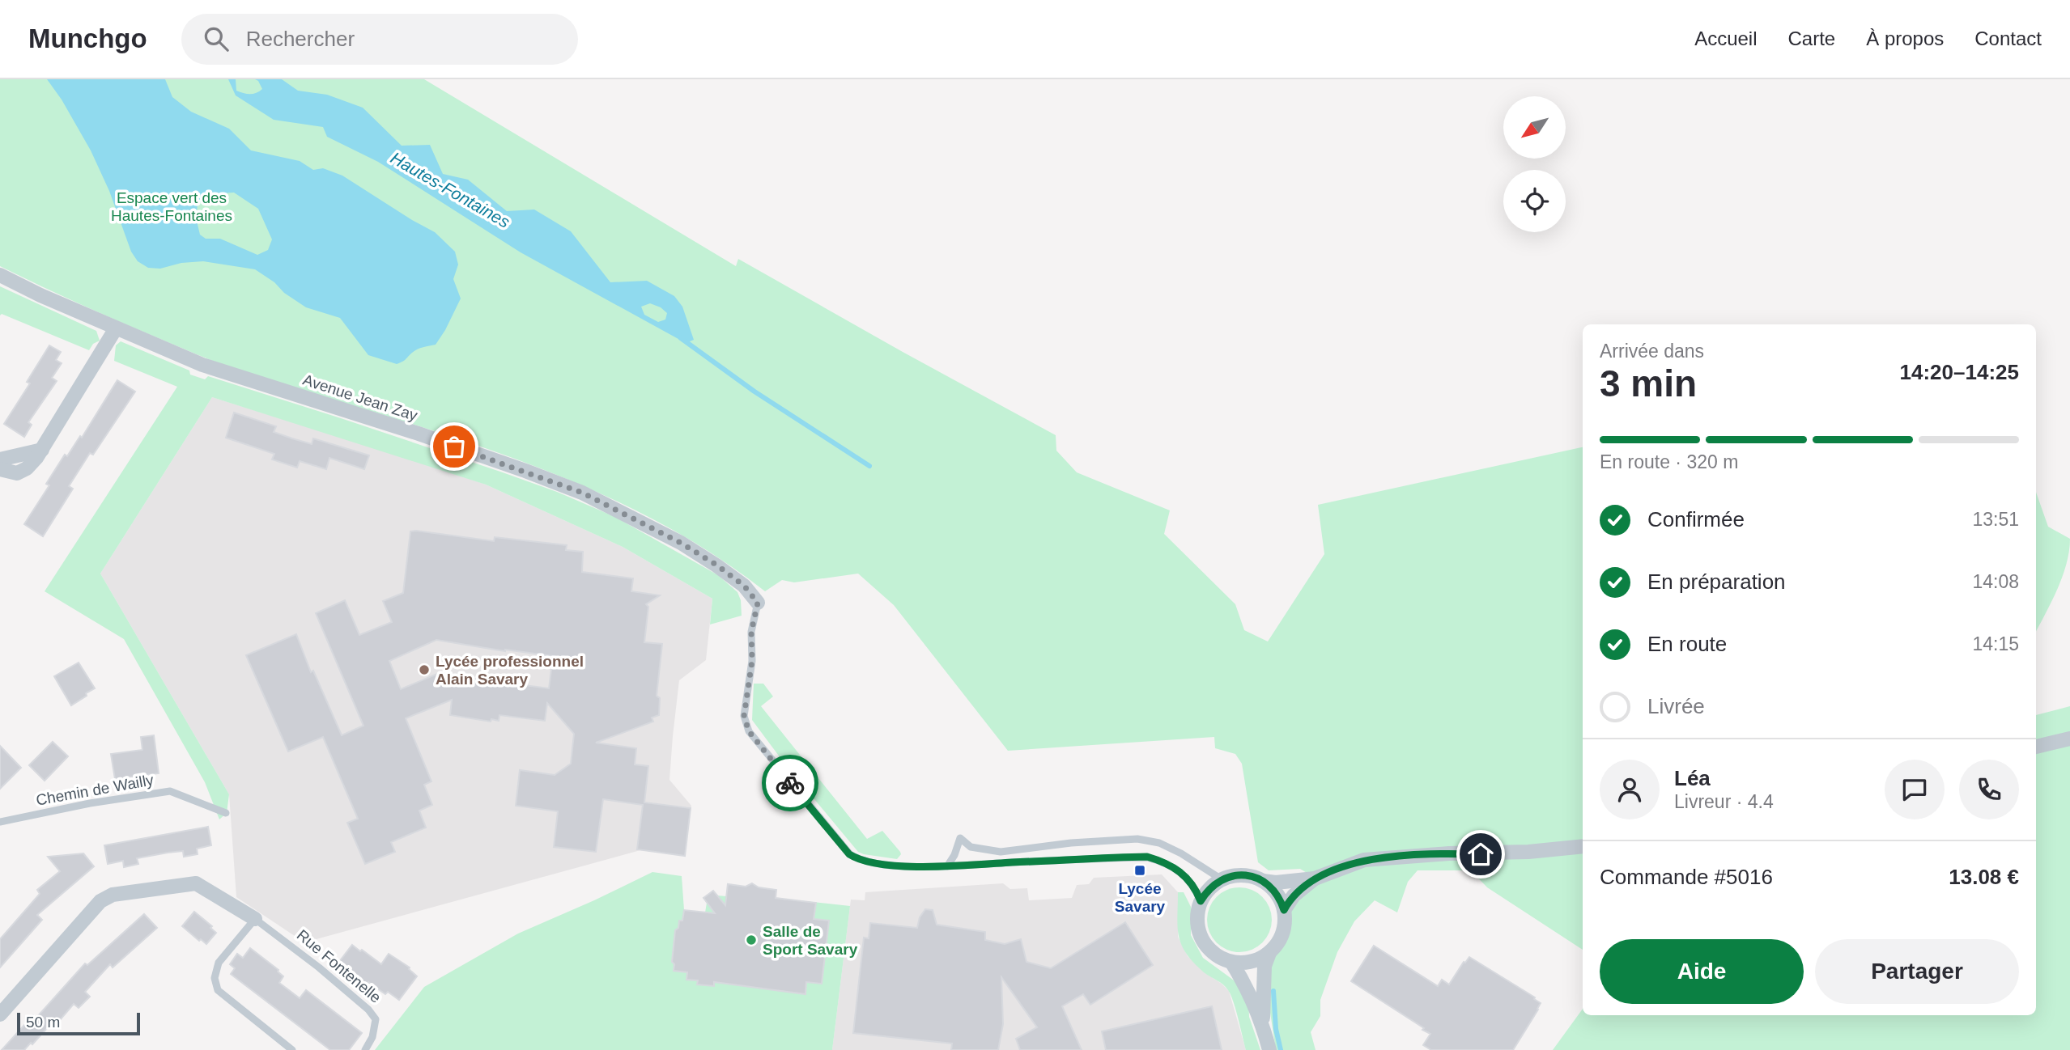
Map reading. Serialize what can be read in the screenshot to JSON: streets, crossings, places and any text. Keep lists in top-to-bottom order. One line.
{"streets":{"street":["Avenue Jean Zay","Rue Fontenelle"],"lane":["Chemin de Wailly"]},"water":["Hautes-Fontaines"],"parks":["Espace vert des Hautes-Fontaines"],"places":{"other":["Lycée professionnel Alain Savary","Salle de Sport Savary"],"transit":["Lycée Savary"]},"scale_bar":"50 m","north":"bottom left","page":{"header":"Munchgo","search":"Rechercher","nav":["Accueil","Carte","À propos","Contact"],"heading":["3 min","Arrivée dans","14:20–14:25"],"panel":["Léa","Livreur · 4.4","Commande #5016","13.08 €"],"bar":"En route · 320 m","list":[["Confirmée","13:51"],["En préparation","14:08"],["En route","14:15"],"Livrée"],"buttons":["Aide","Partager"],"scale":"50 m"}}
